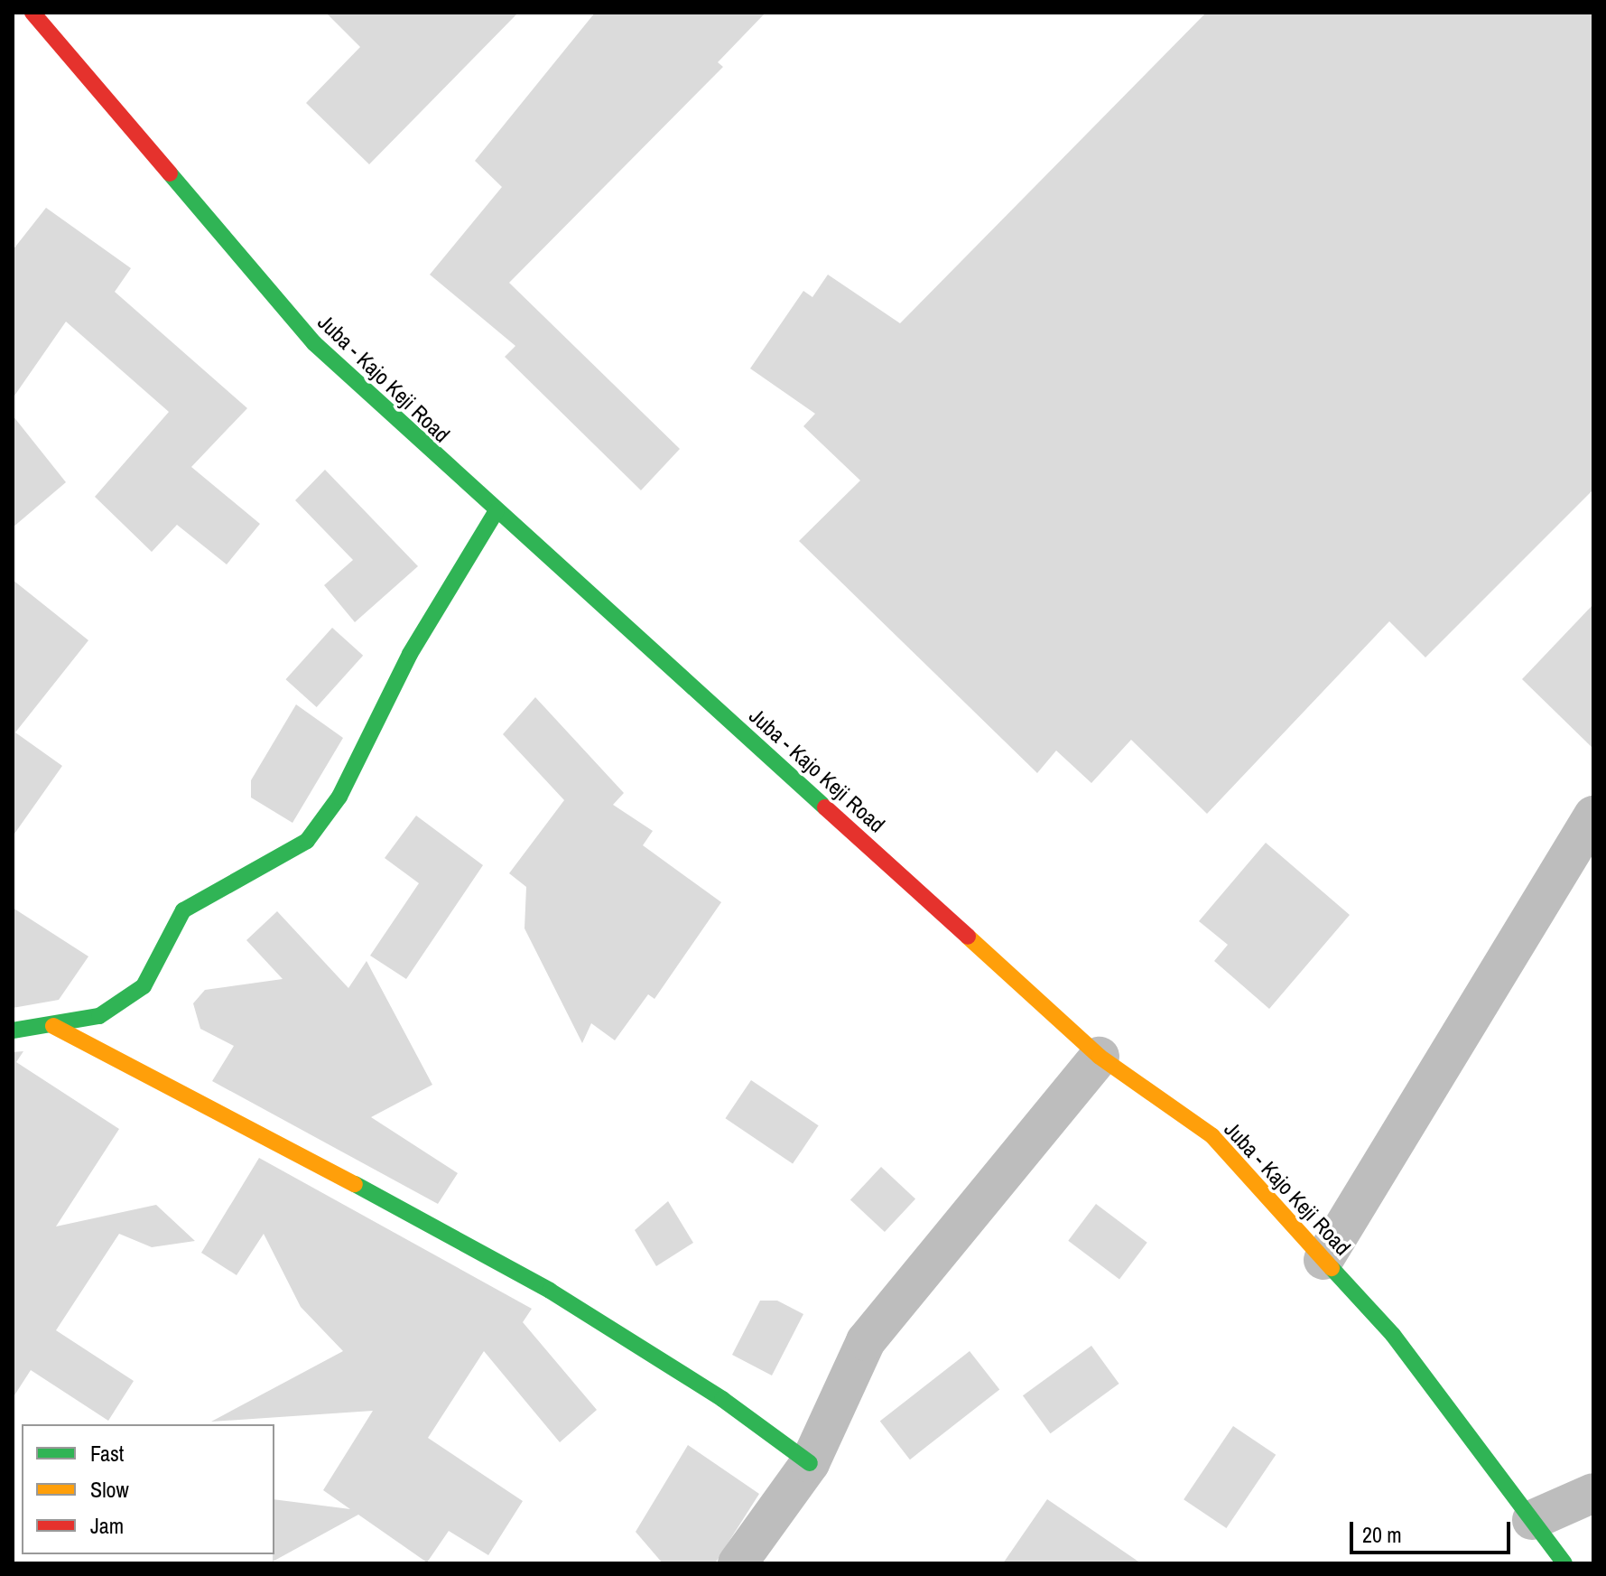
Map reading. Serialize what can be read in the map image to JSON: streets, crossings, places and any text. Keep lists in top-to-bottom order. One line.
{"streets":{"main road":["Juba - Kajo Keji Road"]},"legend":["Fast","Slow","Jam"],"scale_bar":"20 m"}
